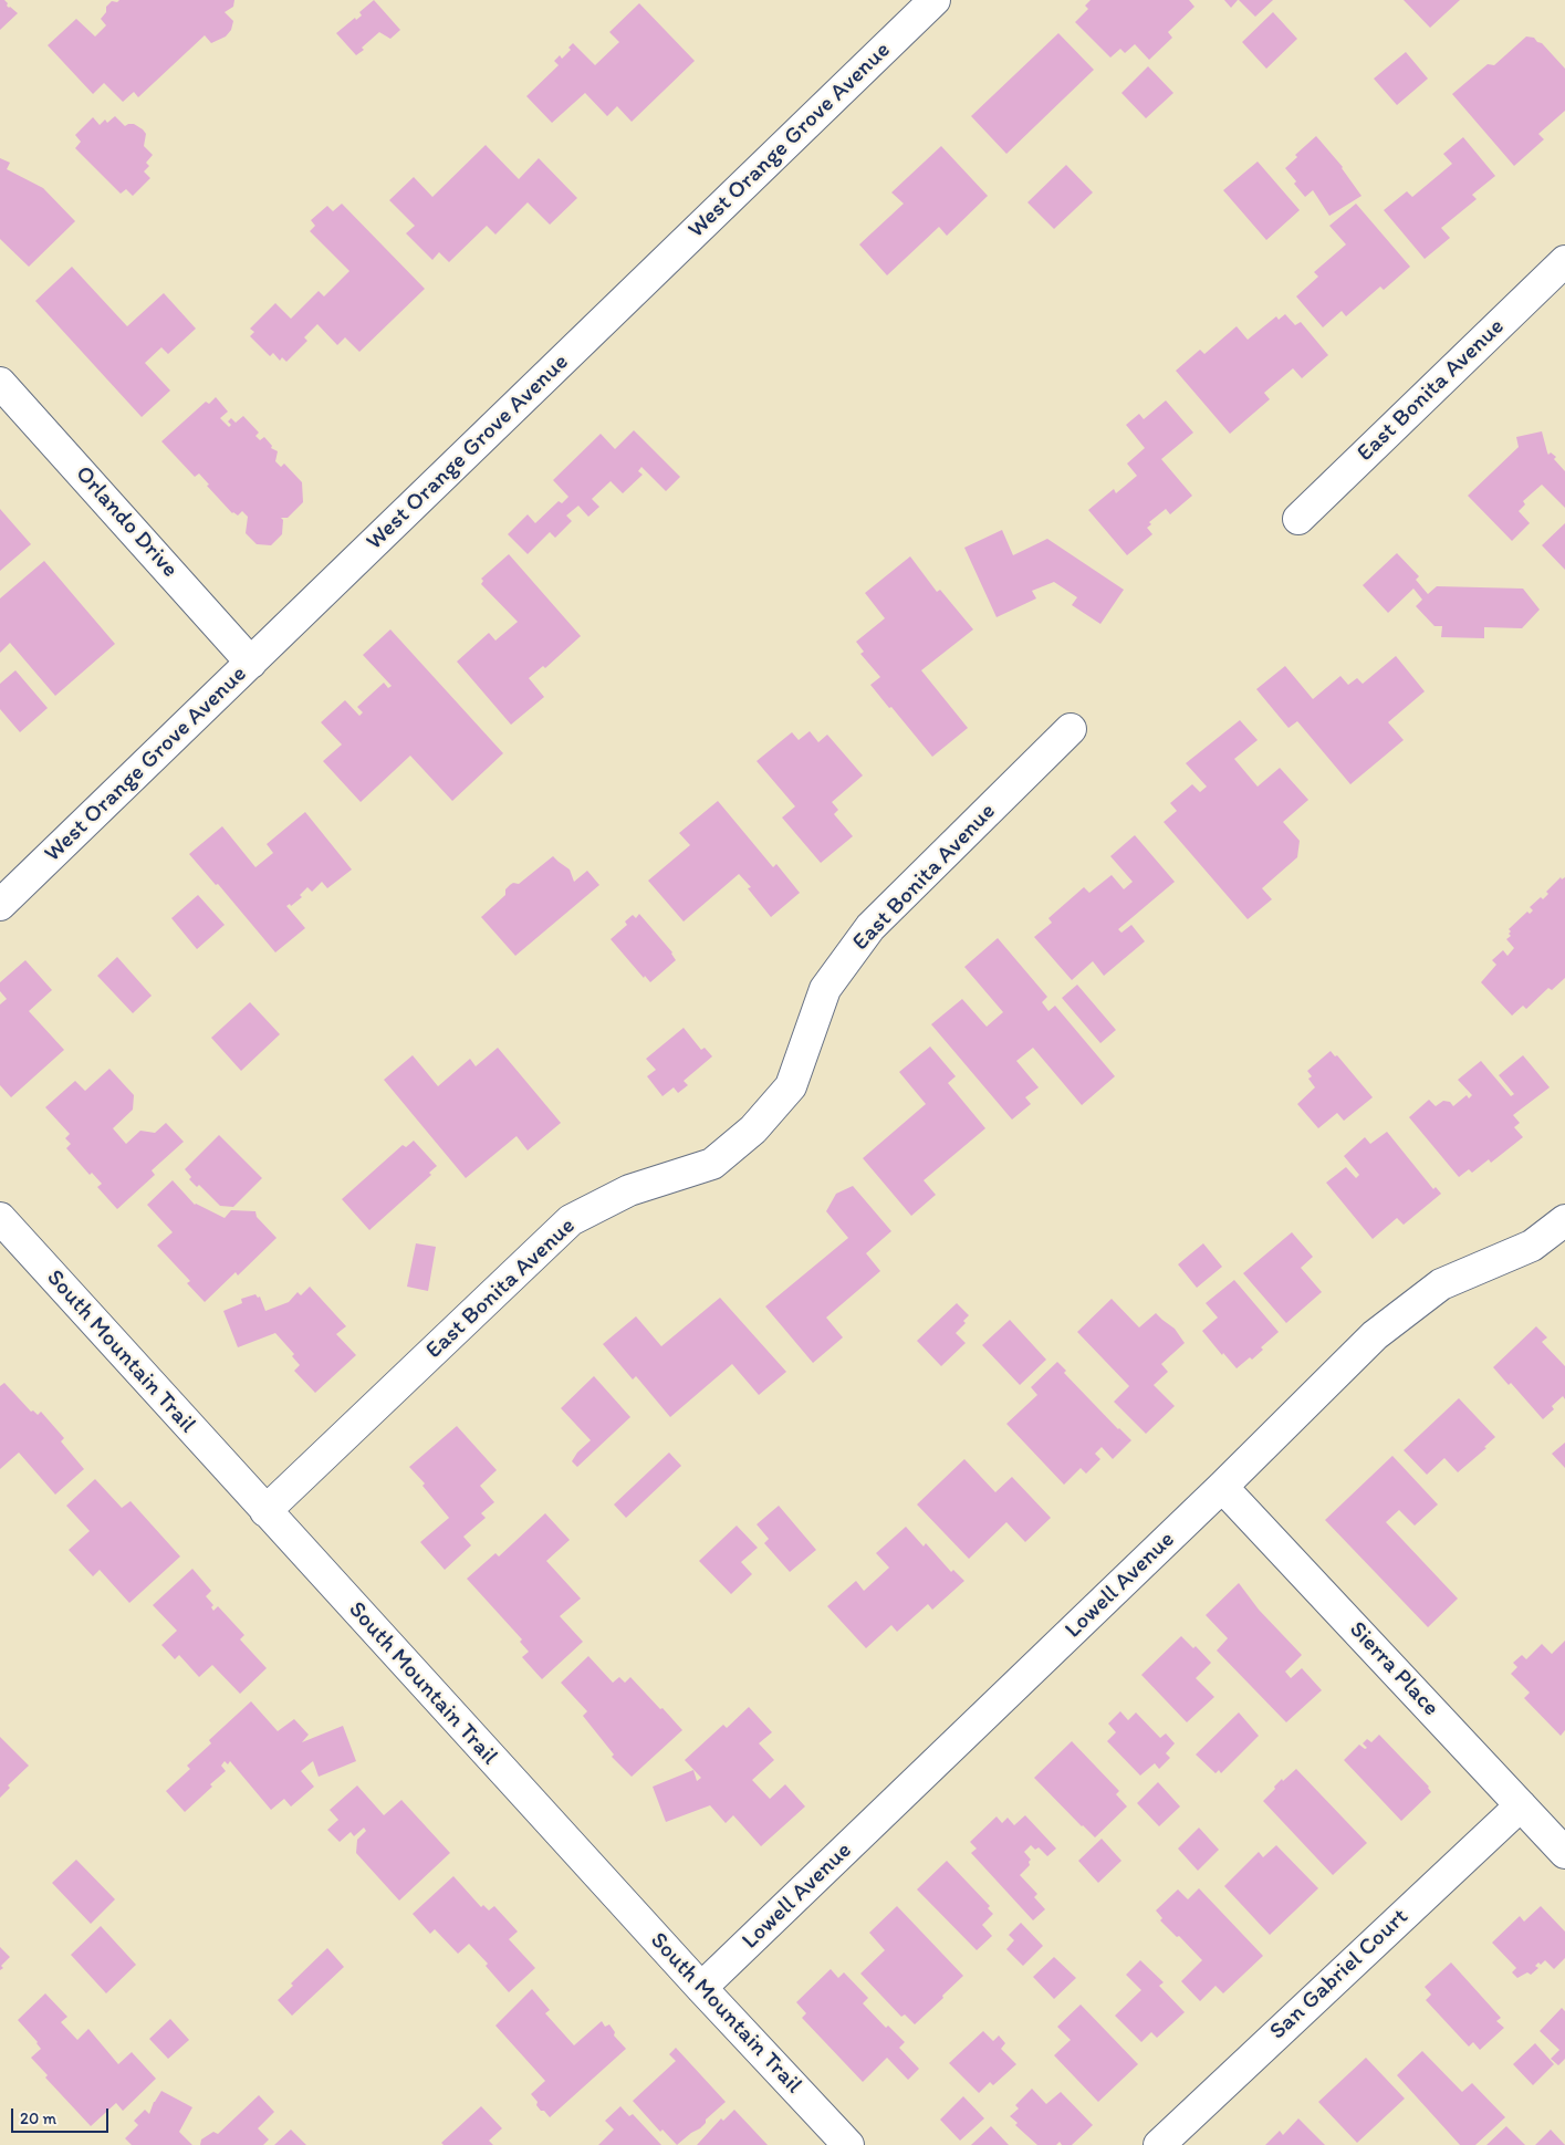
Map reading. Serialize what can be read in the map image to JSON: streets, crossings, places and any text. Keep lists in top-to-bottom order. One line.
{"streets":{"street":["West Orange Grove Avenue","East Bonita Avenue","Orlando Drive","South Mountain Trail","Lowell Avenue","Sierra Place","San Gabriel Court"]},"crossings":[["West Orange Grove Avenue","Orlando Drive"],["East Bonita Avenue","South Mountain Trail"],["South Mountain Trail","Lowell Avenue"],["Lowell Avenue","Sierra Place"],["Sierra Place","San Gabriel Court"]],"scale_bar":"20 m"}
